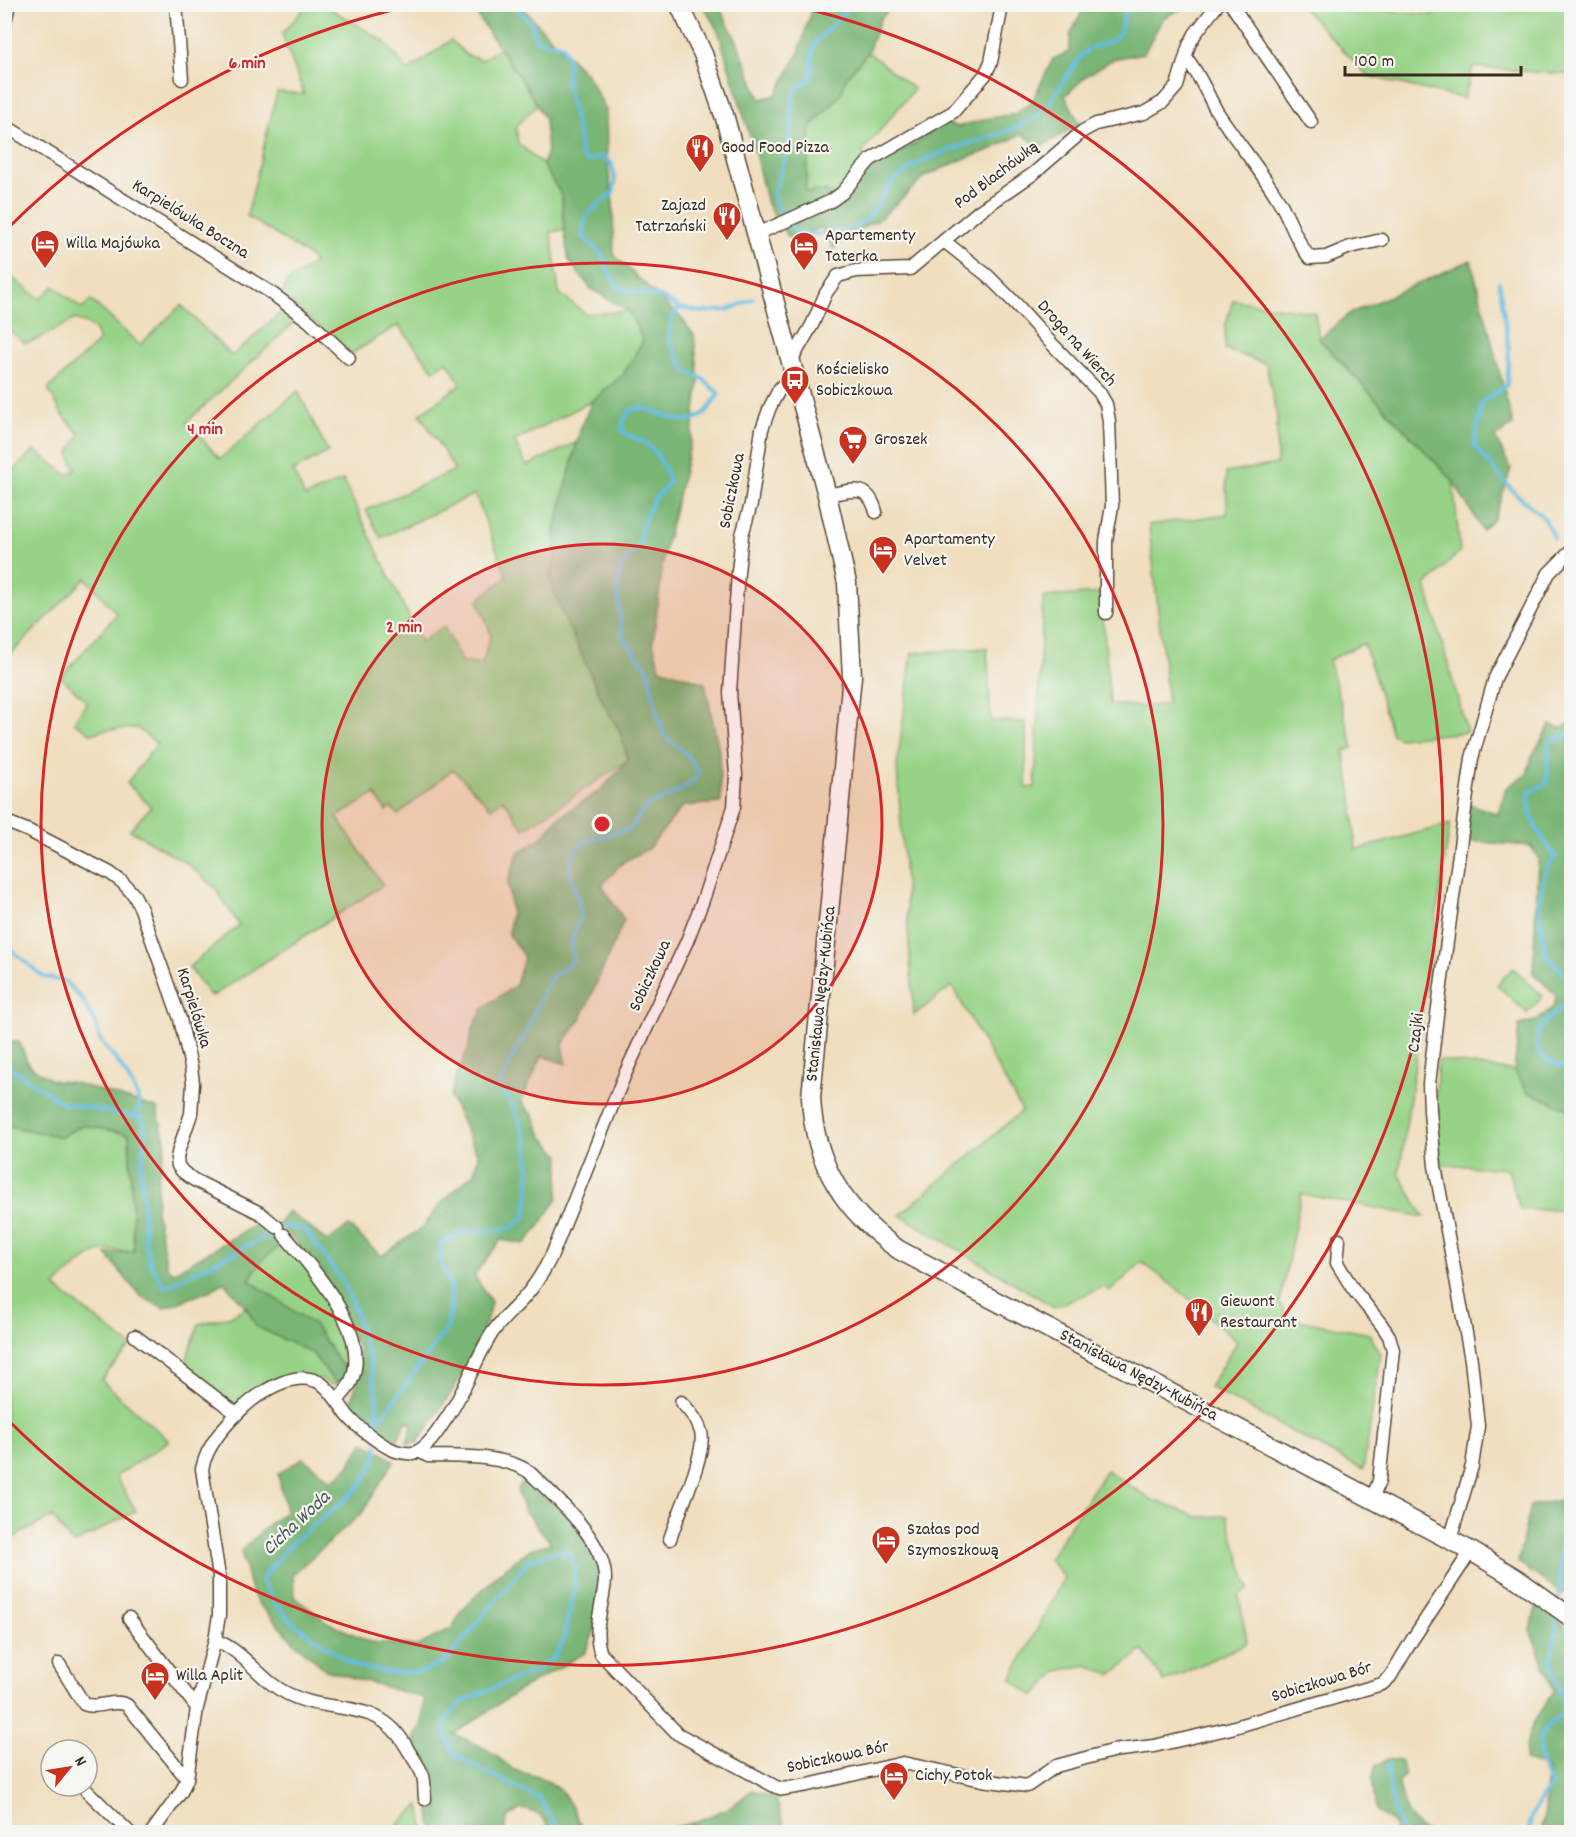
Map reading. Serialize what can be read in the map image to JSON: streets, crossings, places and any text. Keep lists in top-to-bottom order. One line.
{"streets":{"street":["Pod Blachówką","Karpielówka Boczna","Droga na Wierch","Sobiczkowa","Stanisława Nędzy-Kubińca","Karpielówka","Czajki","Sobiczkowa Bór"]},"crossings":[["Pod Blachówką","Droga na Wierch"],["Pod Blachówką","Sobiczkowa"],["Pod Blachówką","Stanisława Nędzy-Kubińca"],["Sobiczkowa","Stanisława Nędzy-Kubińca"],["Sobiczkowa","Sobiczkowa Bór"],["Stanisława Nędzy-Kubińca","Czajki"],["Stanisława Nędzy-Kubińca","Sobiczkowa Bór"]],"water":["Cicha Woda"],"places":{"restaurant":["Good Food Pizza","Zajazd Tatrzański","Giewont Restaurant"],"hotel":["Willa Majówka","Apartementy Taterka","Apartamenty Velvet","Szałas pod Szymoszkową","Willa Aplit","Cichy Potok"],"bus stop":["Kościelisko Sobiczkowa"],"supermarket":["Groszek"]},"scale_bar":"100 m","north":"top right","rings":["6 min","4 min","2 min"]}
